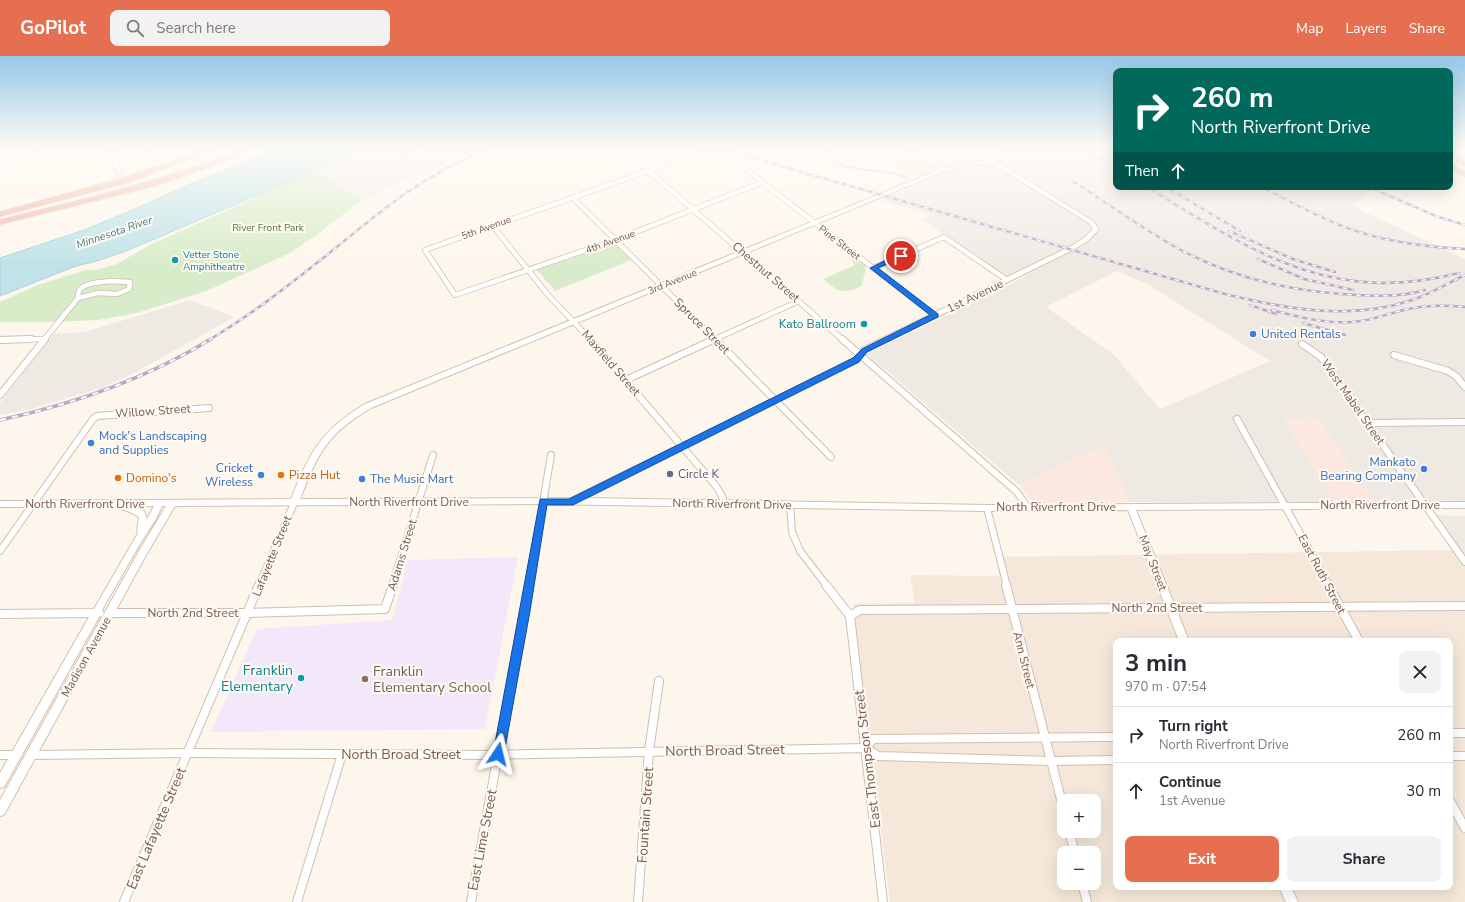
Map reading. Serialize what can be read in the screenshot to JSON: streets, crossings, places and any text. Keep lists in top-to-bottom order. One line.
{"streets":{"street":["5th Avenue","4th Avenue","Pine Street","Chestnut Street","3rd Avenue","1st Avenue","Spruce Street","Maxfield Street","West Mabel Street","Willow Street","North Riverfront Drive","Adams Street","Lafayette Street","May Street","East Ruth Street","North 2nd Street","Madison Avenue","Ann Street","North Broad Street","East Thompson Street","Fountain Street","East Lafayette Street","East Lime Street"]},"crossings":[["5th Avenue","4th Avenue"],["5th Avenue","Spruce Street"],["5th Avenue","Maxfield Street"],["4th Avenue","Chestnut Street"],["4th Avenue","Spruce Street"],["4th Avenue","Maxfield Street"],["Pine Street","3rd Avenue"],["Pine Street","1st Avenue"],["Chestnut Street","3rd Avenue"],["Chestnut Street","1st Avenue"],["Chestnut Street","North Riverfront Drive"],["3rd Avenue","Spruce Street"],["3rd Avenue","Maxfield Street"],["3rd Avenue","Lafayette Street"],["1st Avenue","Spruce Street"],["1st Avenue","Maxfield Street"],["1st Avenue","North Riverfront Drive"],["Maxfield Street","North Riverfront Drive"],["West Mabel Street","North Riverfront Drive"],["Willow Street","North Riverfront Drive"],["North Riverfront Drive","Adams Street"],["North Riverfront Drive","Lafayette Street"],["North Riverfront Drive","May Street"],["North Riverfront Drive","East Ruth Street"],["North Riverfront Drive","Madison Avenue"],["North Riverfront Drive","Ann Street"],["North Riverfront Drive","East Lime Street"],["Adams Street","North 2nd Street"],["Lafayette Street","North 2nd Street"],["Lafayette Street","North Broad Street"],["Lafayette Street","East Lafayette Street"],["May Street","North 2nd Street"],["East Ruth Street","North 2nd Street"],["North 2nd Street","Madison Avenue"],["North 2nd Street","Ann Street"],["North 2nd Street","East Thompson Street"],["Madison Avenue","North Broad Street"],["Ann Street","North Broad Street"],["North Broad Street","East Thompson Street"],["North Broad Street","Fountain Street"],["North Broad Street","East Lafayette Street"],["North Broad Street","East Lime Street"]],"water":["Minnesota River"],"parks":["River Front Park"],"places":["Vetter Stone Amphitheatre","Kato Ballroom","United Rentals","Mock's Landscaping and Supplies","Mankato Bearing Company","Circle K","Cricket Wireless","Pizza Hut","Domino's","The Music Mart","Franklin Elementary","Franklin Elementary School"],"page":{"header":"GoPilot","search":"Search here","nav":["Map","Layers","Share"],"turn":["260 m","North Riverfront Drive"],"then":"Then","heading":["3 min","970 m · 07:54"],"list":[{"name":"Turn right","note":"North Riverfront Drive","value":"260 m"},{"name":"Continue","note":"1st Avenue","value":"30 m"}],"map_buttons":["+","−"],"buttons":["Exit","Share"]}}
